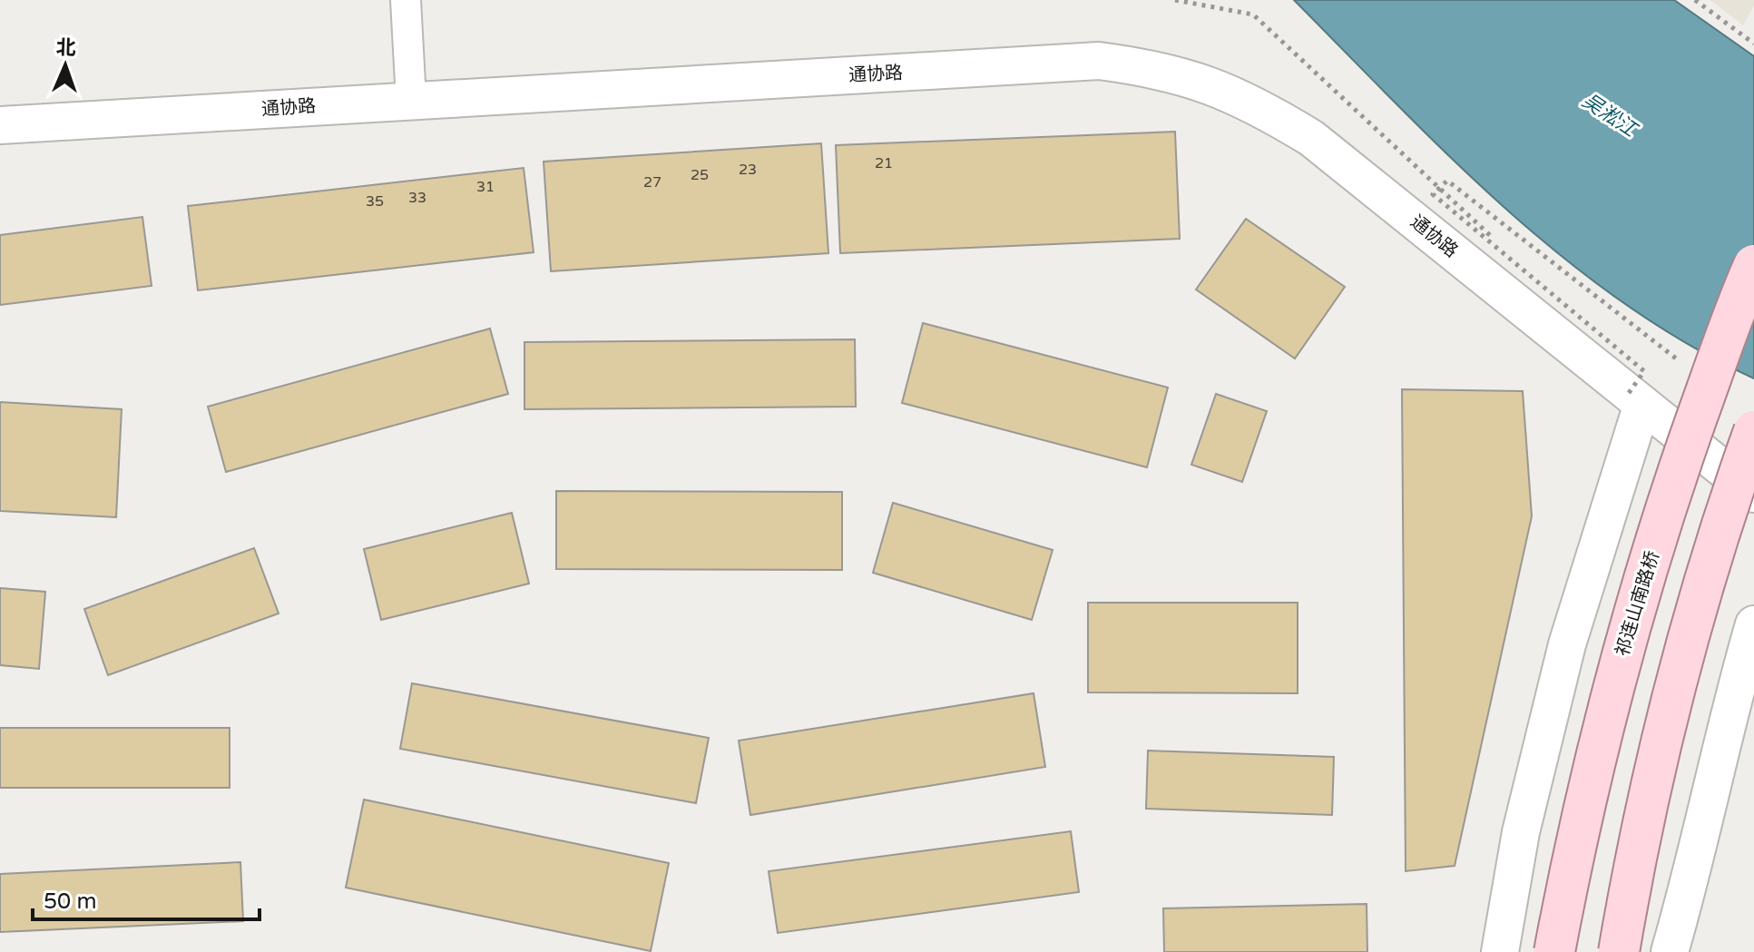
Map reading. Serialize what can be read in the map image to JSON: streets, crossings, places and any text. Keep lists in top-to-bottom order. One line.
{"streets":{"main road":["祁连山南路桥"],"street":["通协路"]},"water":["吴淞江"],"house_numbers":["21","23","25","27","31","33","35"],"scale_bar":"50 m","north":"top"}
